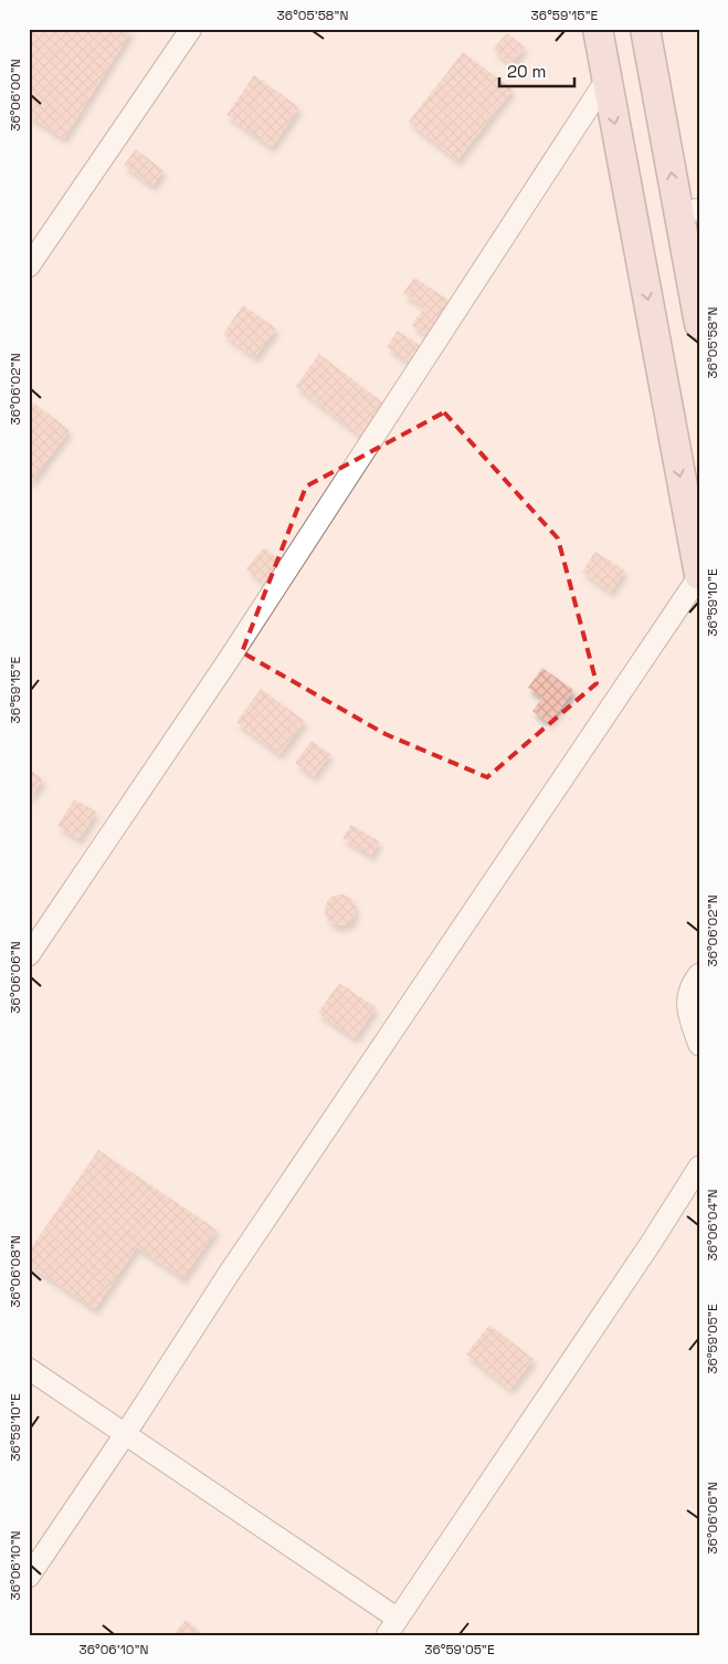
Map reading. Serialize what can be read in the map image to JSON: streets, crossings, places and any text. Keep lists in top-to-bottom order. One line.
{"scale_bar":"20 m","coordinates":["36°05'58\"N","36°59'15\"E","36°06'00\"N","36°06'02\"N","36°59'10\"E","36°06'06\"N","36°06'04\"N","36°06'08\"N","36°59'05\"E","36°06'10\"N"]}
